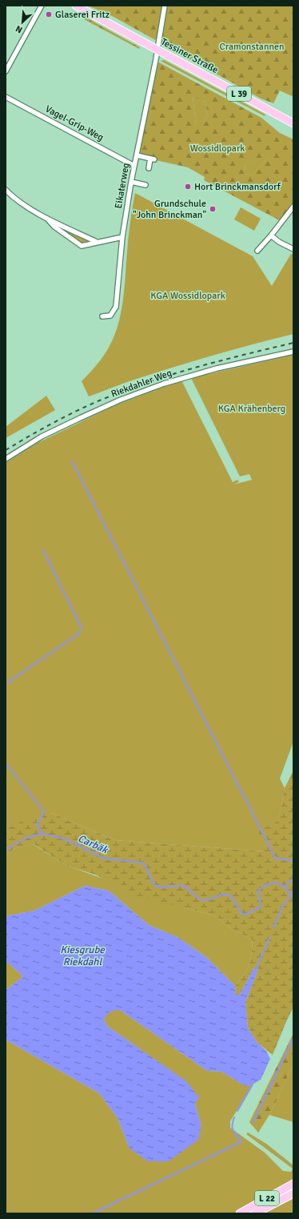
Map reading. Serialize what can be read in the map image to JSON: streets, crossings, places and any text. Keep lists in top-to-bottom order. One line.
{"streets":{"main road":["Tessiner Straße","L 39","L 22"],"street":["Vagel-Grip-Weg","Eikaterweg","Riekdahler Weg"]},"crossings":[["Tessiner Straße","Eikaterweg"],["Vagel-Grip-Weg","Eikaterweg"]],"water":["Carbäk","Kiesgrube Riekdahl"],"parks":["Cramonstannen","Wossidlopark","KGA Wossidlopark","KGA Krähenberg"],"places":["Glaserei Fritz","Hort Brinckmansdorf","Grundschule \"John Brinckman\""],"north":"bottom left"}
